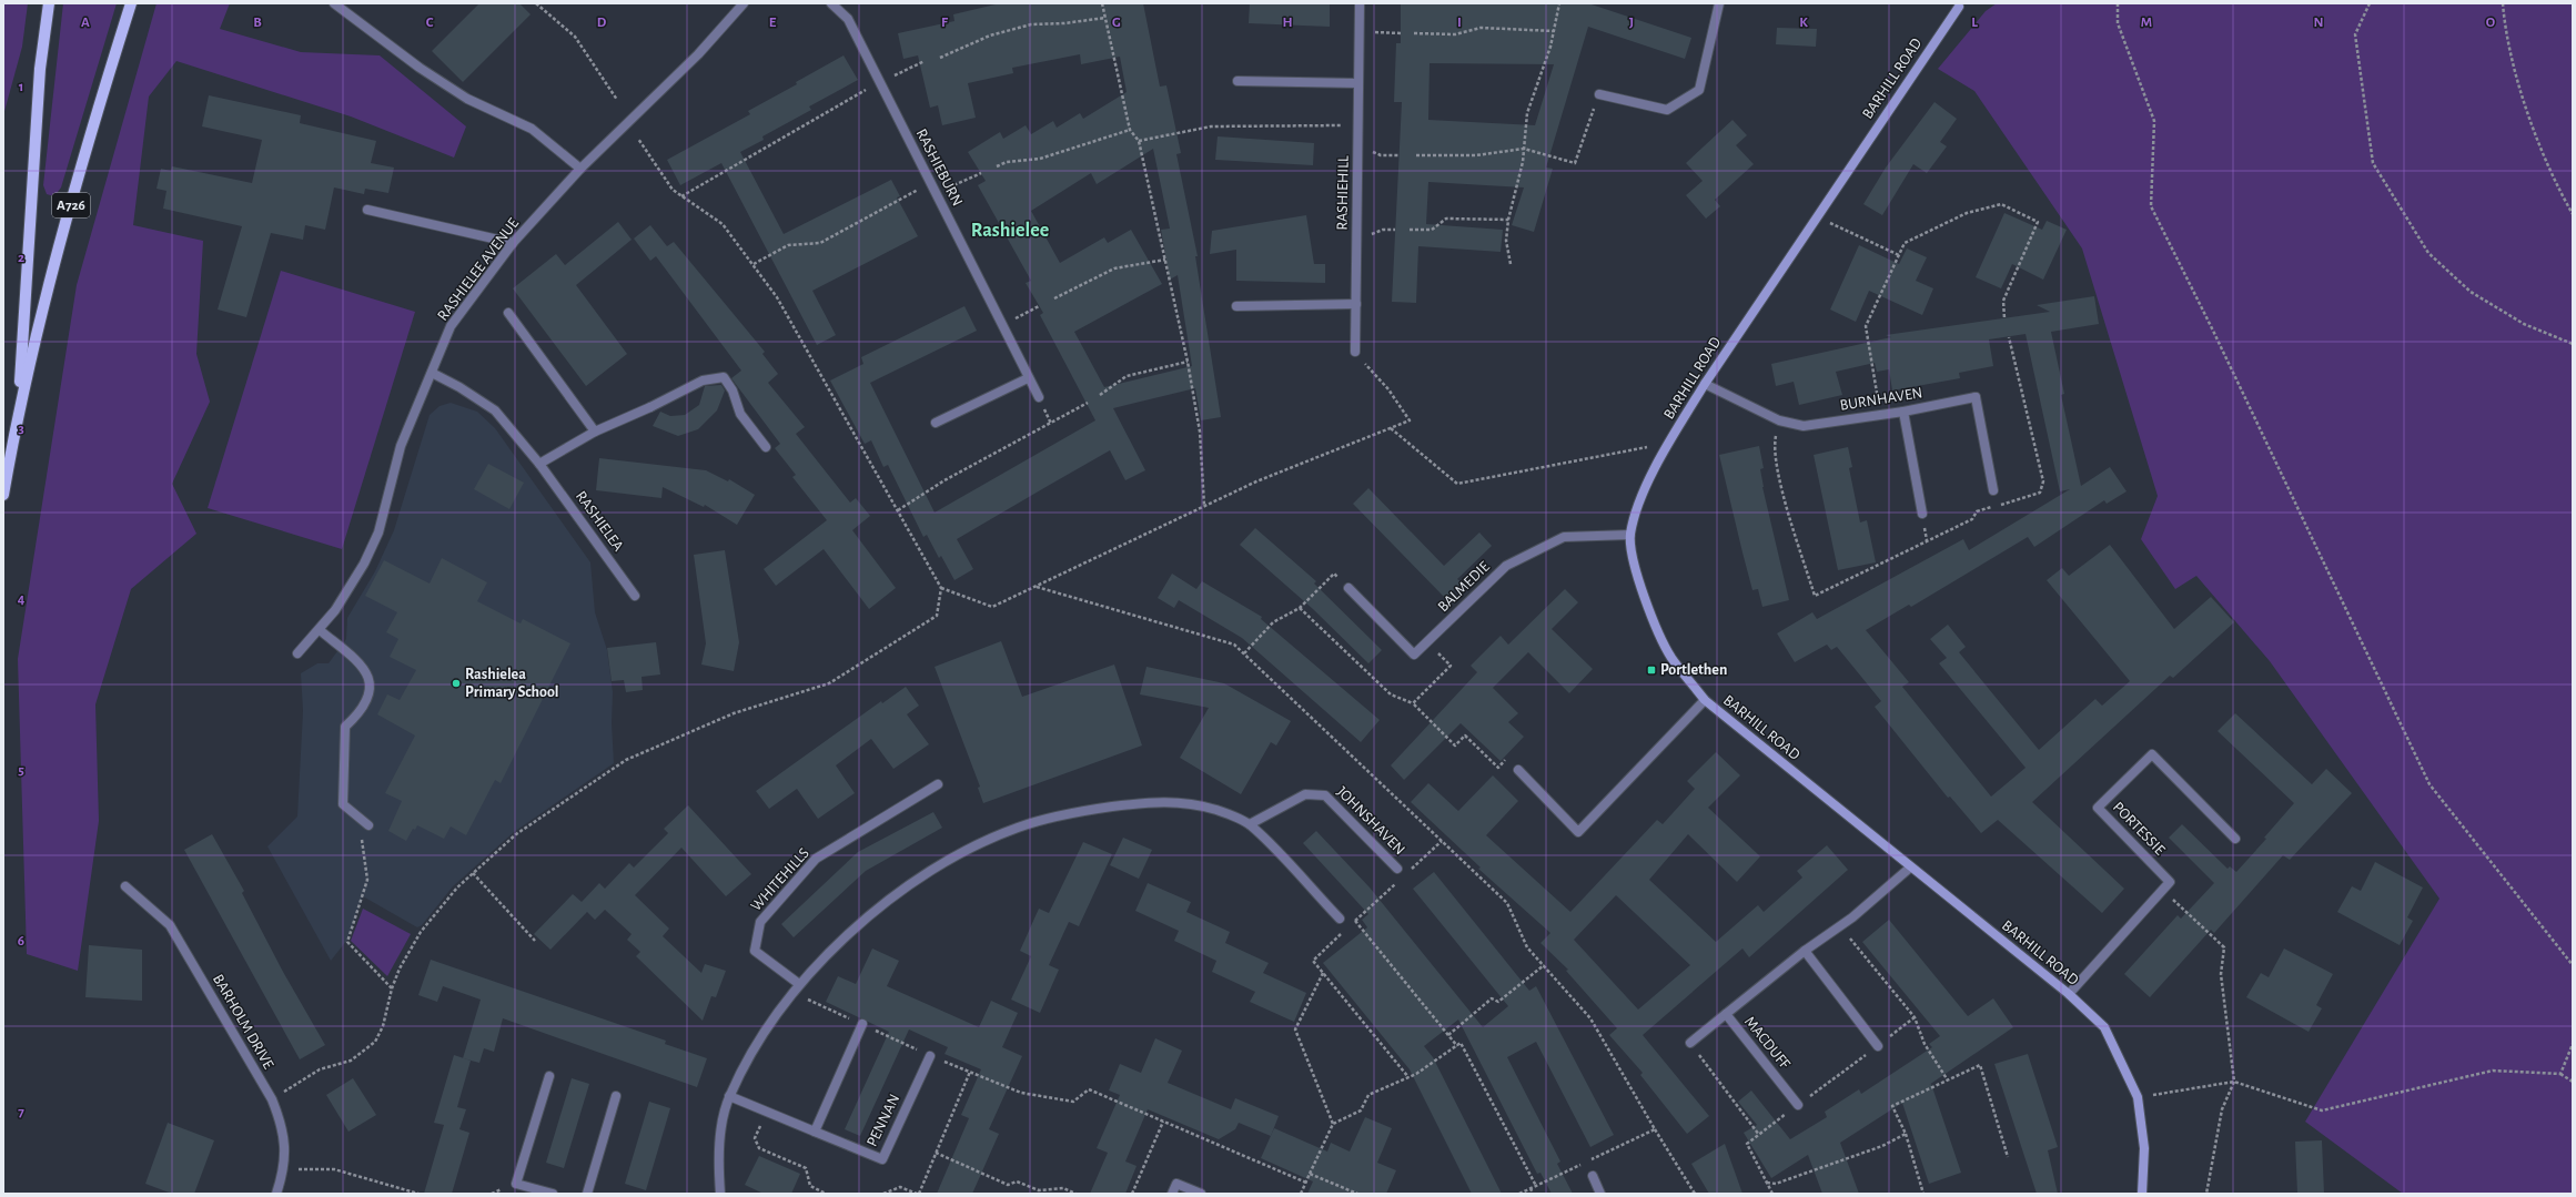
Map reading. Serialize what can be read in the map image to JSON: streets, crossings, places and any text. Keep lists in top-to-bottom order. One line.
{"streets":{"main road":["A726"],"street":["BARHILL ROAD","RASHIEBURN","RASHIEHILL","RASHIELEE AVENUE","BURNHAVEN","RASHIELEA","BALMEDIE","JOHNSHAVEN","PORTESSIE","WHITEHILLS","BARHOLM DRIVE","MACDUFF","PENNAN"]},"crossings":[["BARHILL ROAD","BURNHAVEN"],["BARHILL ROAD","BALMEDIE"],["BARHILL ROAD","MACDUFF"],["RASHIELEE AVENUE","RASHIELEA"]],"districts":["Rashielee"],"places":{"transit":["Portlethen"],"other":["Rashielea Primary School"]},"grid":{"columns":["A","B","C","D","E","F","G","H","I","J","K","L","M","N","O"],"rows":["1","2","3","4","5","6","7"]}}
